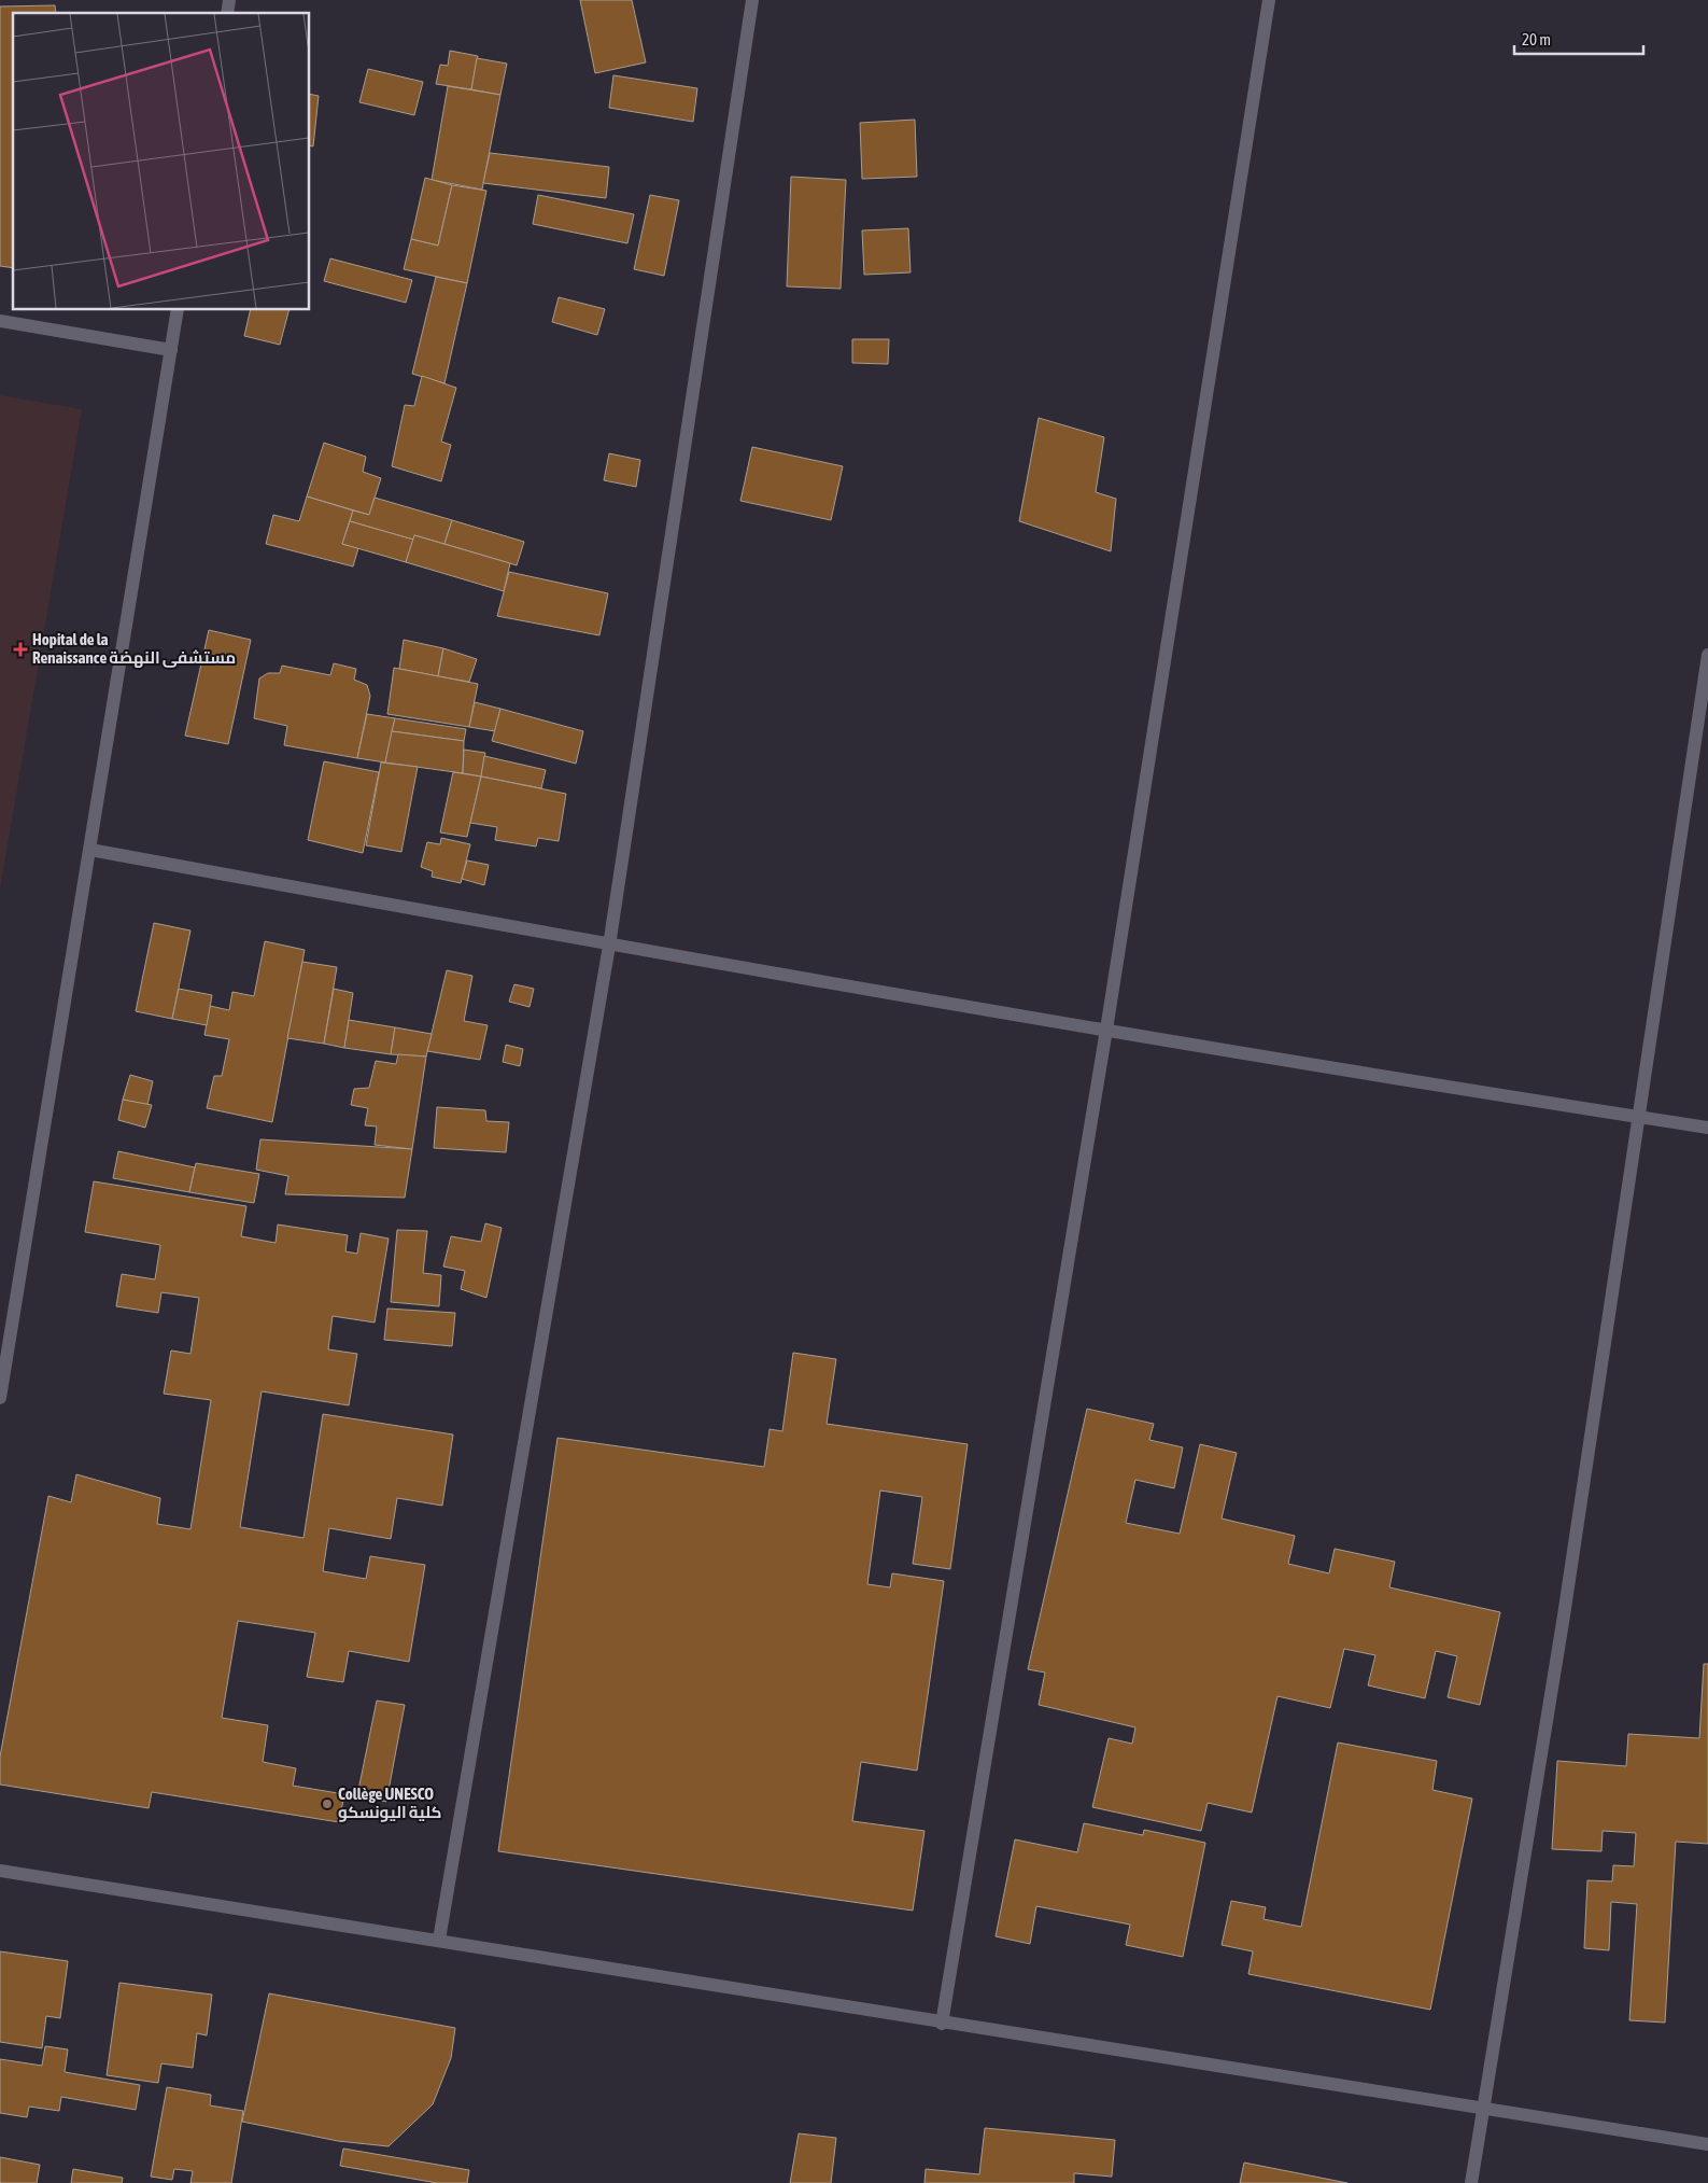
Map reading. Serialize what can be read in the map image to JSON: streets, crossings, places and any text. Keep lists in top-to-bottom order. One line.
{"places":{"health":["Hopital de la Renaissance مستشفى النهضة"],"other":["Collège UNESCO كلية اليونسكو"]},"scale_bar":"20 m"}
